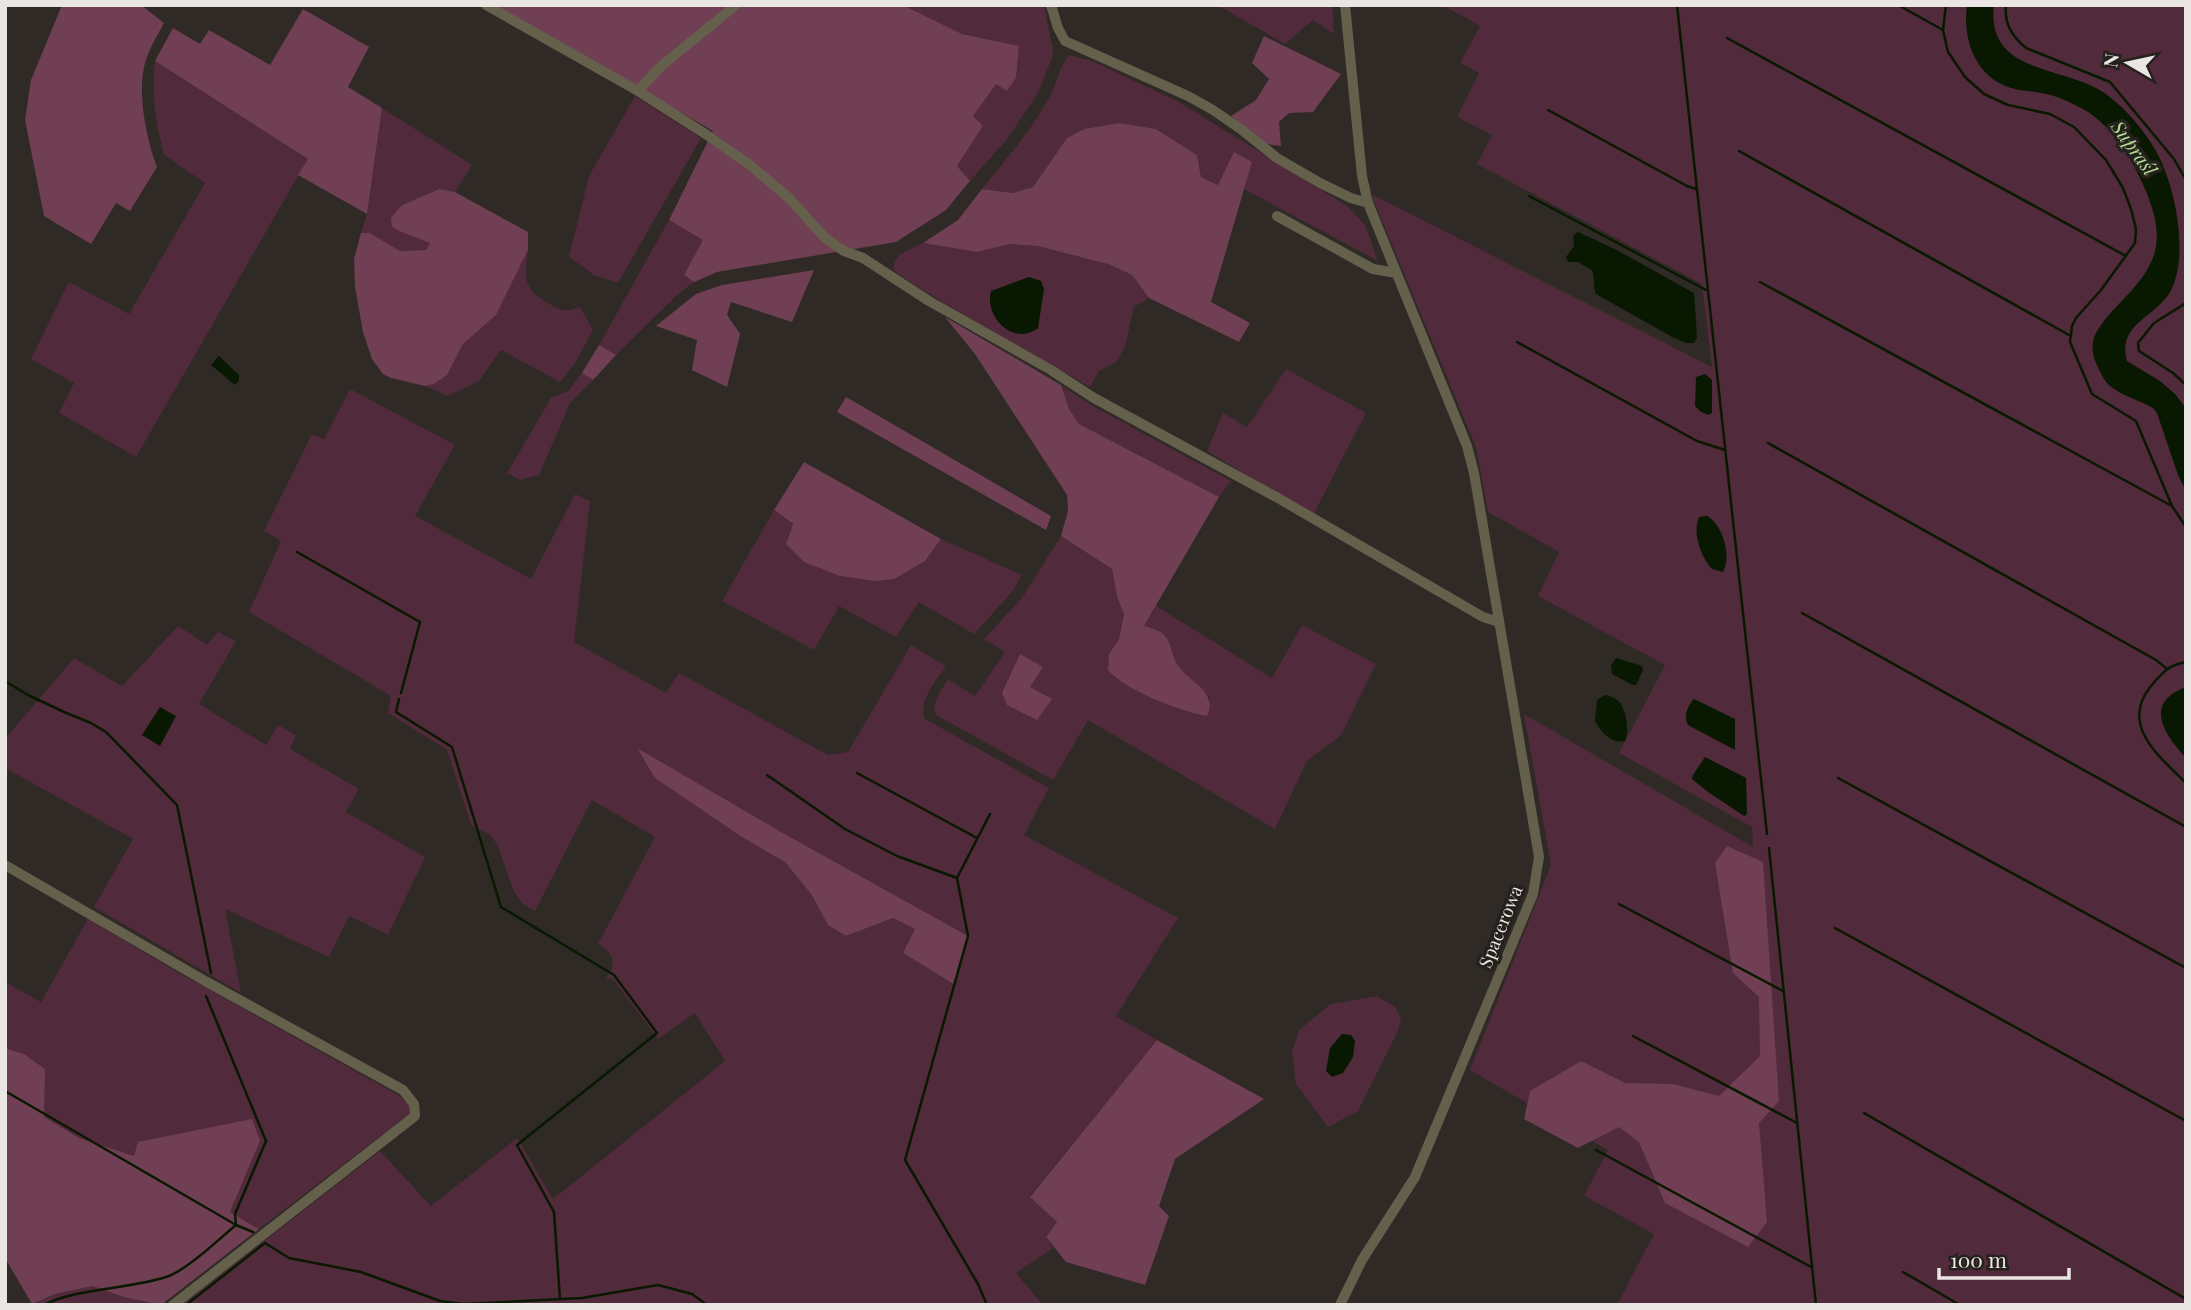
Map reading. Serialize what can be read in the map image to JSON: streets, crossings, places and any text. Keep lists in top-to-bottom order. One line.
{"streets":{"street":["Spacerowa"]},"water":["Supraśl"],"scale_bar":"100 m","north":"left"}
